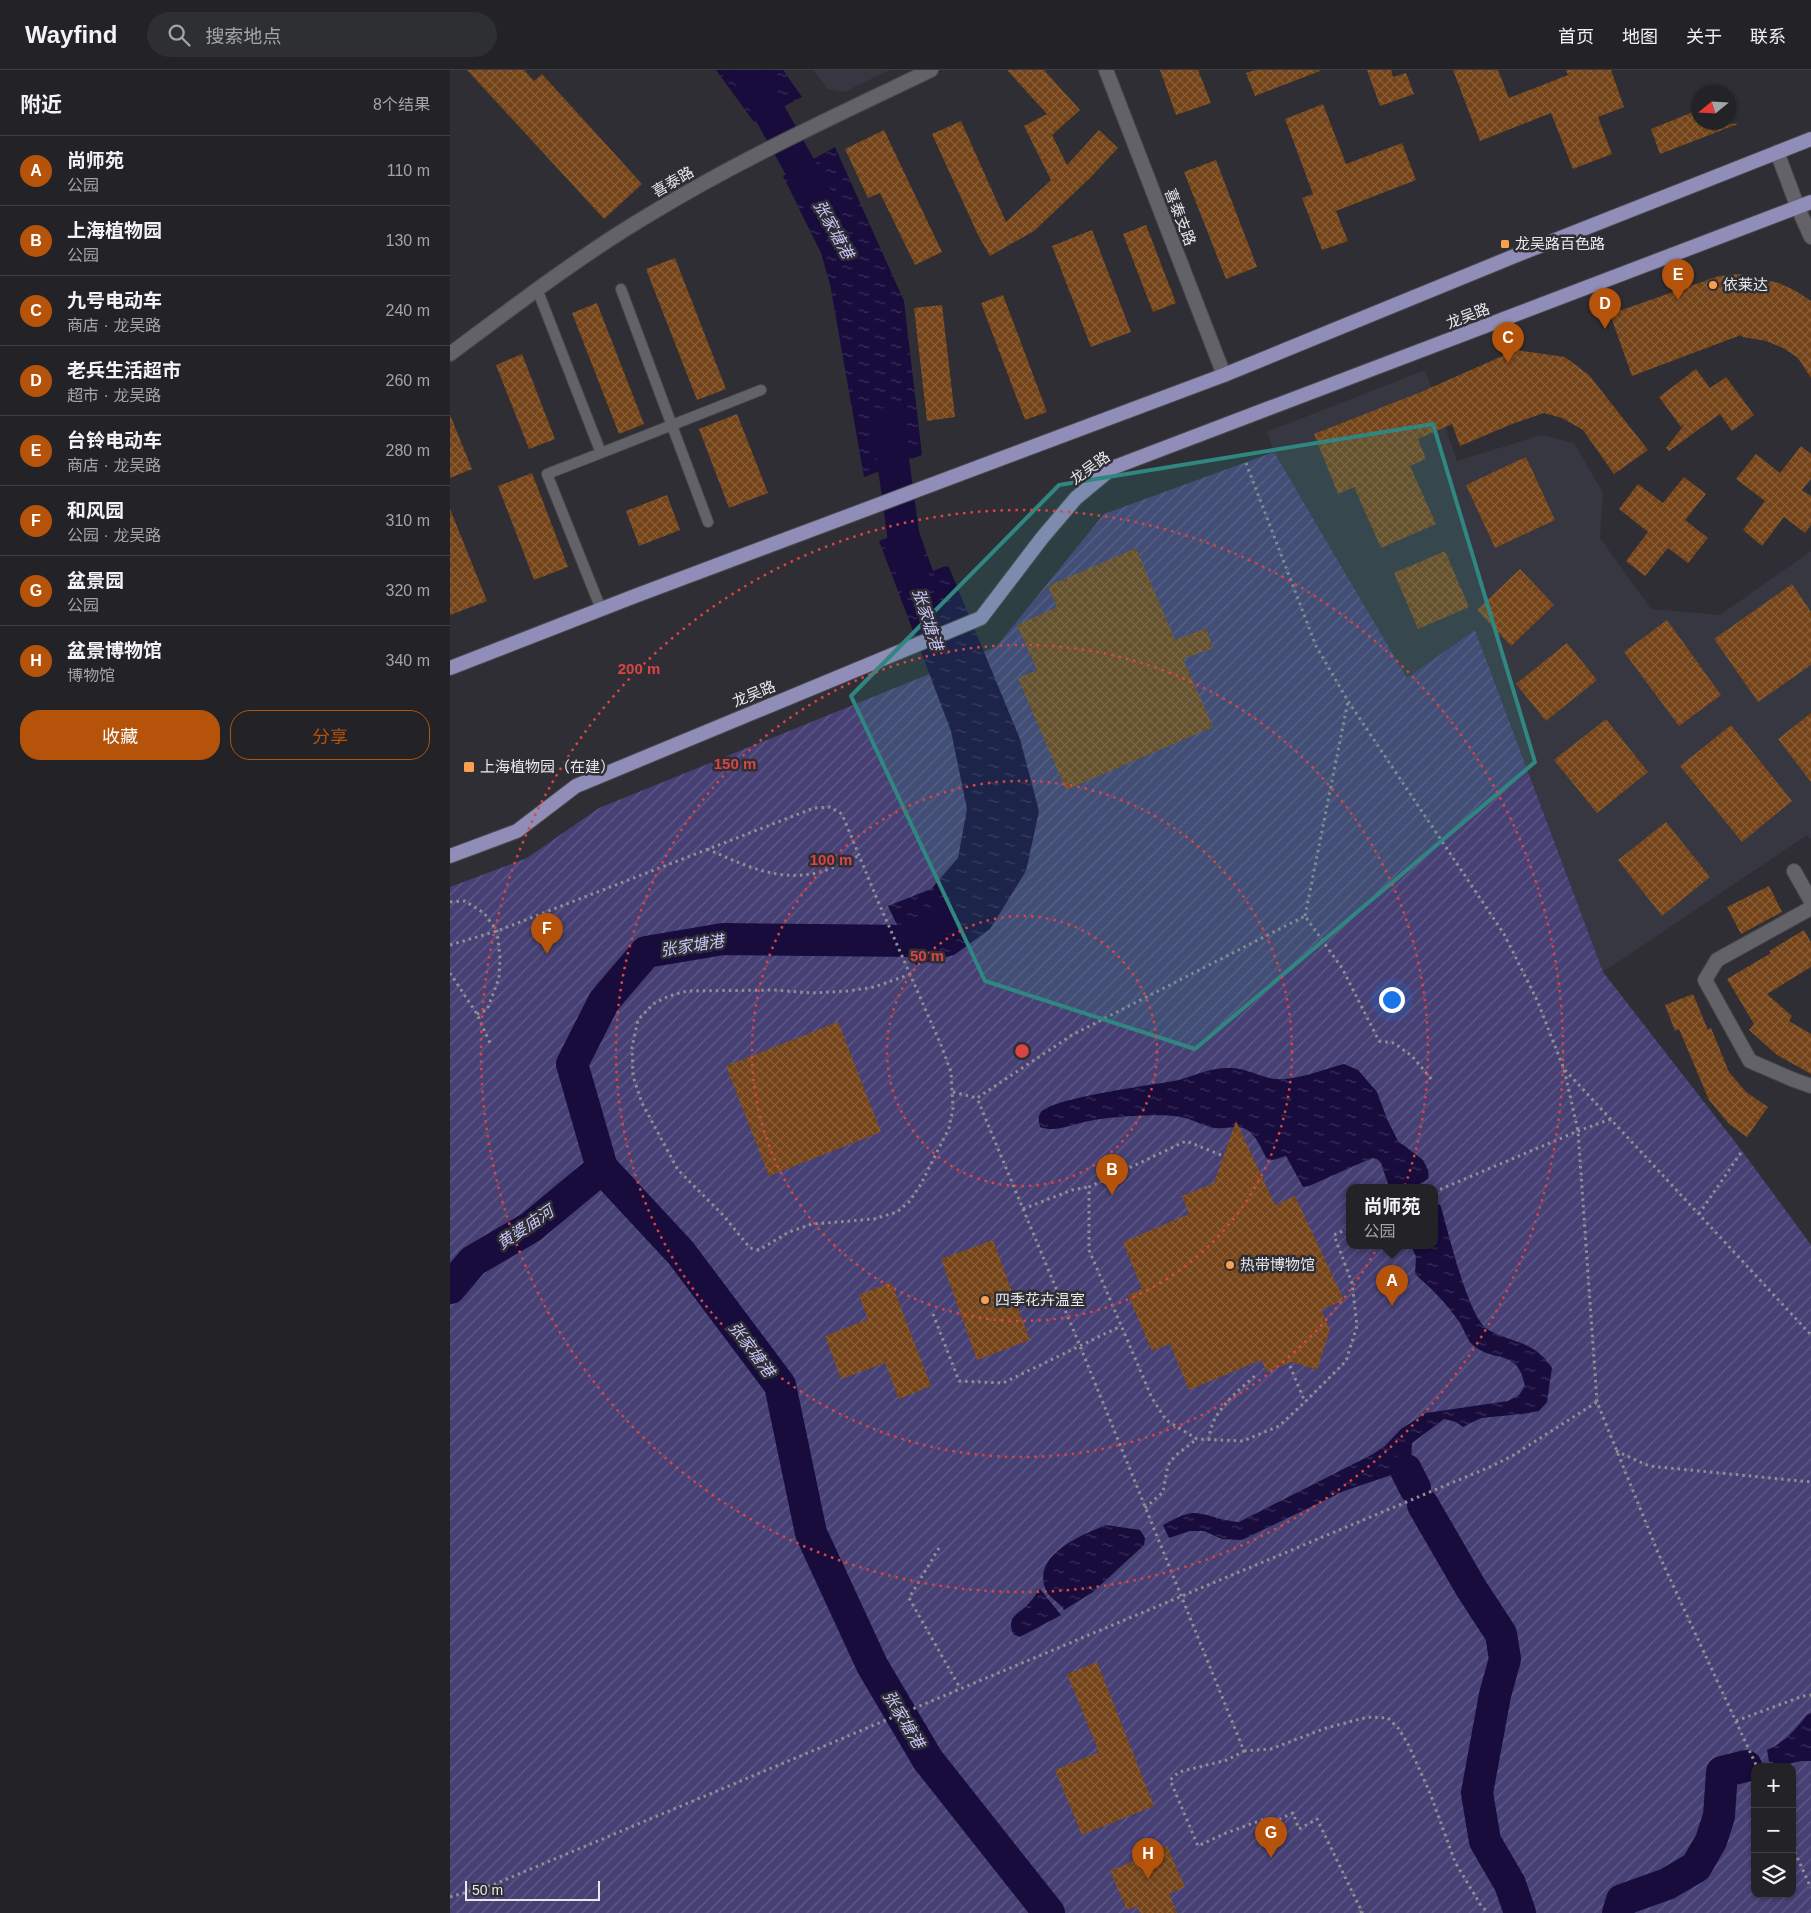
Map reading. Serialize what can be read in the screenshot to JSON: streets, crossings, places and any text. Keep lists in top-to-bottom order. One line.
{"streets":{"main road":["龙吴路"],"street":["喜泰路","喜泰支路"]},"water":["张家塘港","黄婆庙河"],"places":{"transit":["龙吴路百色路","上海植物园（在建）"],"other":["依莱达","热带博物馆","四季花卉温室"]},"scale_bar":"50 m","north":"left","page":{"header":"Wayfind","search":"搜索地点","nav":["首页","地图","关于","联系"],"heading":["附近","8个结果"],"list":[{"mark":"A","name":"尚师苑","note":"公园","value":"110 m"},{"mark":"B","name":"上海植物园","note":"公园","value":"130 m"},{"mark":"C","name":"九号电动车","note":"商店 · 龙吴路","value":"240 m"},{"mark":"D","name":"老兵生活超市","note":"超市 · 龙吴路","value":"260 m"},{"mark":"E","name":"台铃电动车","note":"商店 · 龙吴路","value":"280 m"},{"mark":"F","name":"和风园","note":"公园 · 龙吴路","value":"310 m"},{"mark":"G","name":"盆景园","note":"公园","value":"320 m"},{"mark":"H","name":"盆景博物馆","note":"博物馆","value":"340 m"}],"pins":["E","D","C","F","B","A","G","H"],"buttons":["收藏","分享"],"popup":["尚师苑","公园"],"map_buttons":["+","−"],"scale":"50 m"},"rings":["200 m","150 m","100 m","50 m"]}
